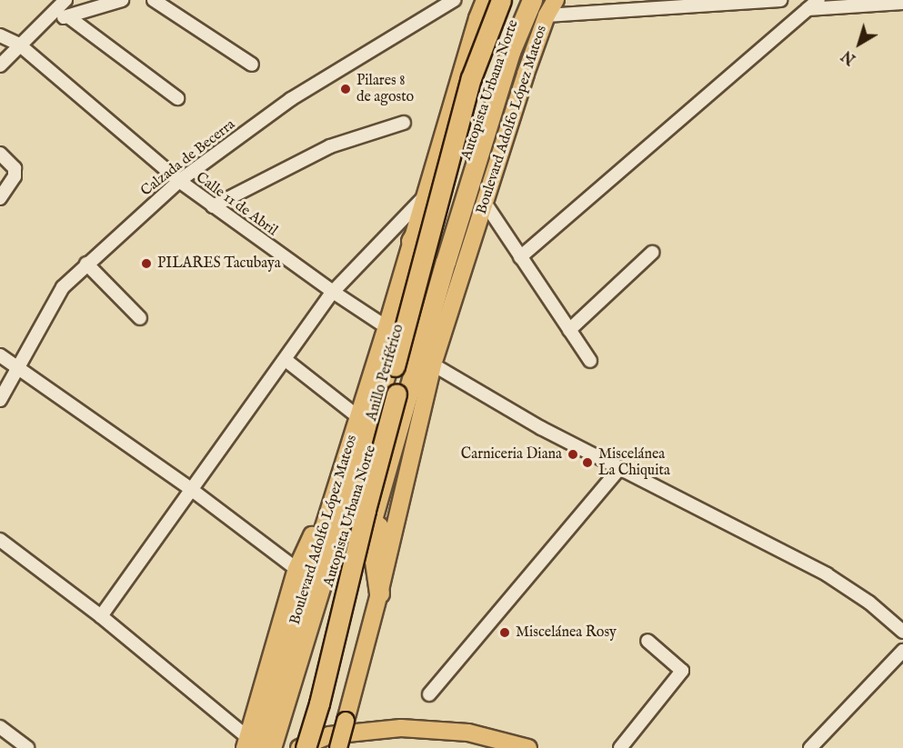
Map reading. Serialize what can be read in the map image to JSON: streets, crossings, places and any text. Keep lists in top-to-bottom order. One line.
{"streets":{"highway":["Autopista Urbana Norte","Anillo Periférico"],"main road":["Boulevard Adolfo López Mateos"],"street":["Calzada de Becerra","Calle 11 de Abril"]},"crossings":[["Autopista Urbana Norte","Anillo Periférico"],["Boulevard Adolfo López Mateos","Calle 11 de Abril"],["Boulevard Adolfo López Mateos","Anillo Periférico"],["Calzada de Becerra","Calle 11 de Abril"]],"places":["Pilares 8 de agosto","PILARES Tacubaya","Carniceria Diana","Miscelánea La Chiquita","Miscelánea Rosy"],"north":"bottom left"}
